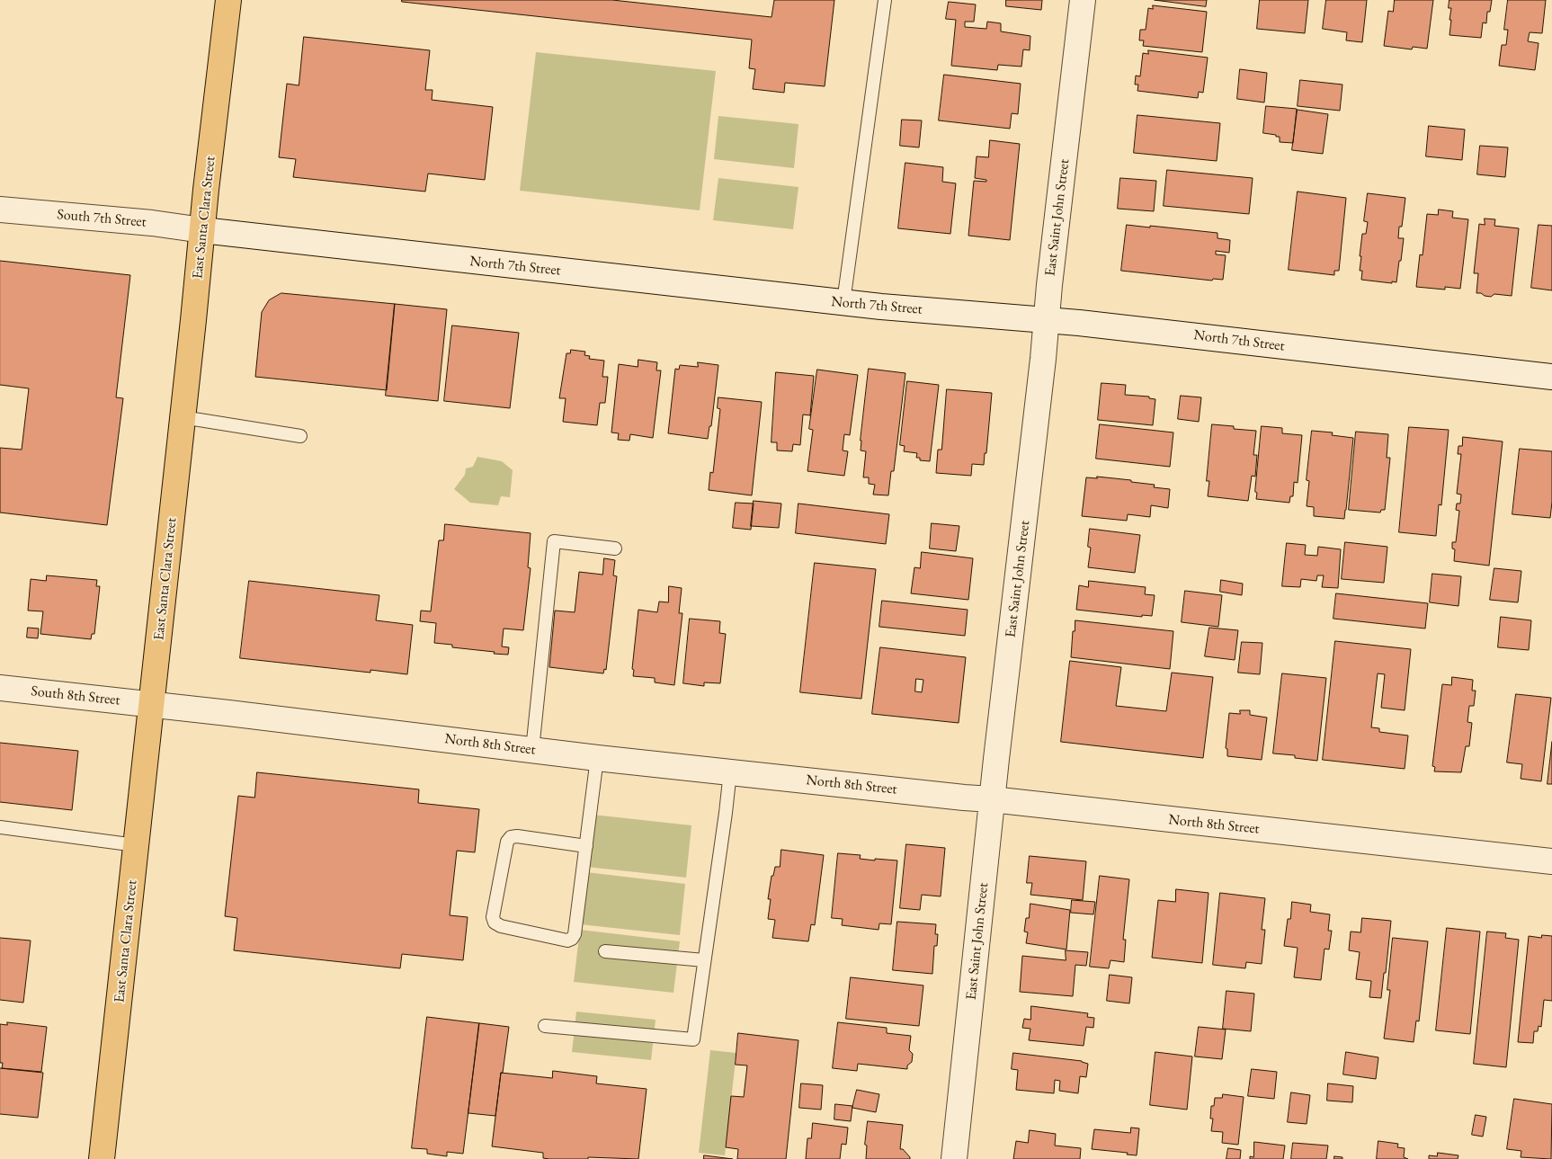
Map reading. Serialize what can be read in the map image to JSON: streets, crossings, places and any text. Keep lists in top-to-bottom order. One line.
{"streets":{"main road":["East Santa Clara Street"],"street":["East Saint John Street","South 7th Street","North 7th Street","South 8th Street","North 8th Street"]},"crossings":[["East Santa Clara Street","South 7th Street"],["East Santa Clara Street","North 7th Street"],["East Santa Clara Street","South 8th Street"],["East Santa Clara Street","North 8th Street"],["East Saint John Street","North 7th Street"],["East Saint John Street","North 8th Street"],["South 7th Street","North 7th Street"],["South 8th Street","North 8th Street"]]}
